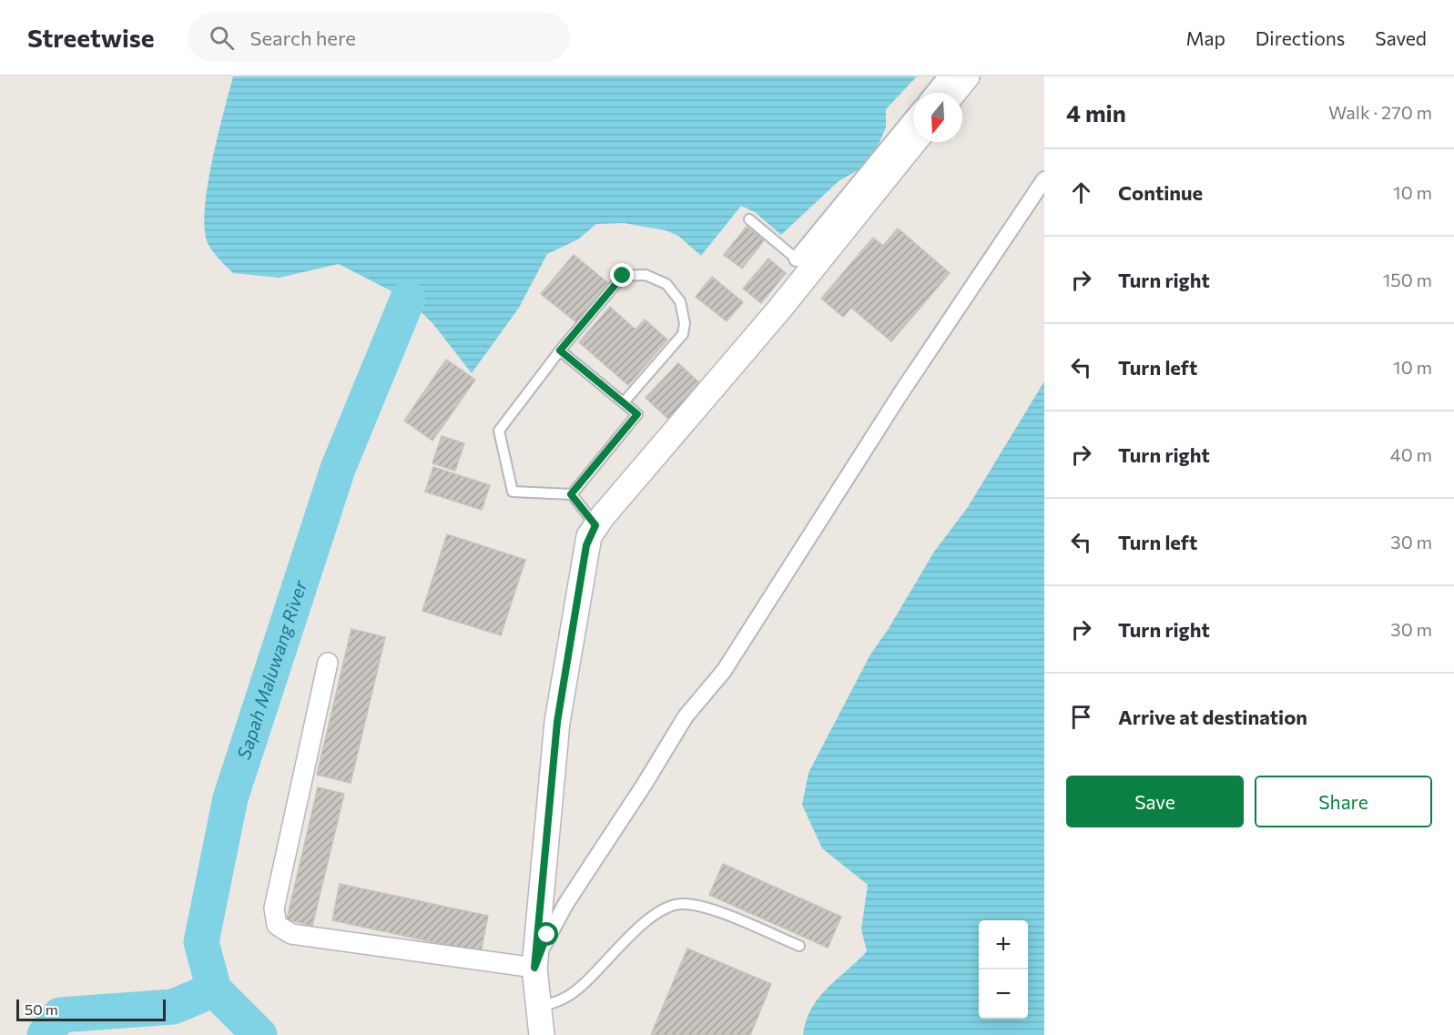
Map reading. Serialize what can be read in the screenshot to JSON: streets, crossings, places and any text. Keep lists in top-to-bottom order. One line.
{"water":["Sapah Maluwang River"],"scale_bar":"50 m","north":"bottom","page":{"header":"Streetwise","search":"Search here","nav":["Map","Directions","Saved"],"heading":["4 min","Walk · 270 m"],"list":[["Continue","10 m"],["Turn right","150 m"],["Turn left","10 m"],["Turn right","40 m"],["Turn left","30 m"],["Turn right","30 m"],"Arrive at destination"],"buttons":["Save","Share"],"map_buttons":["+","−"],"scale":"50 m"}}
